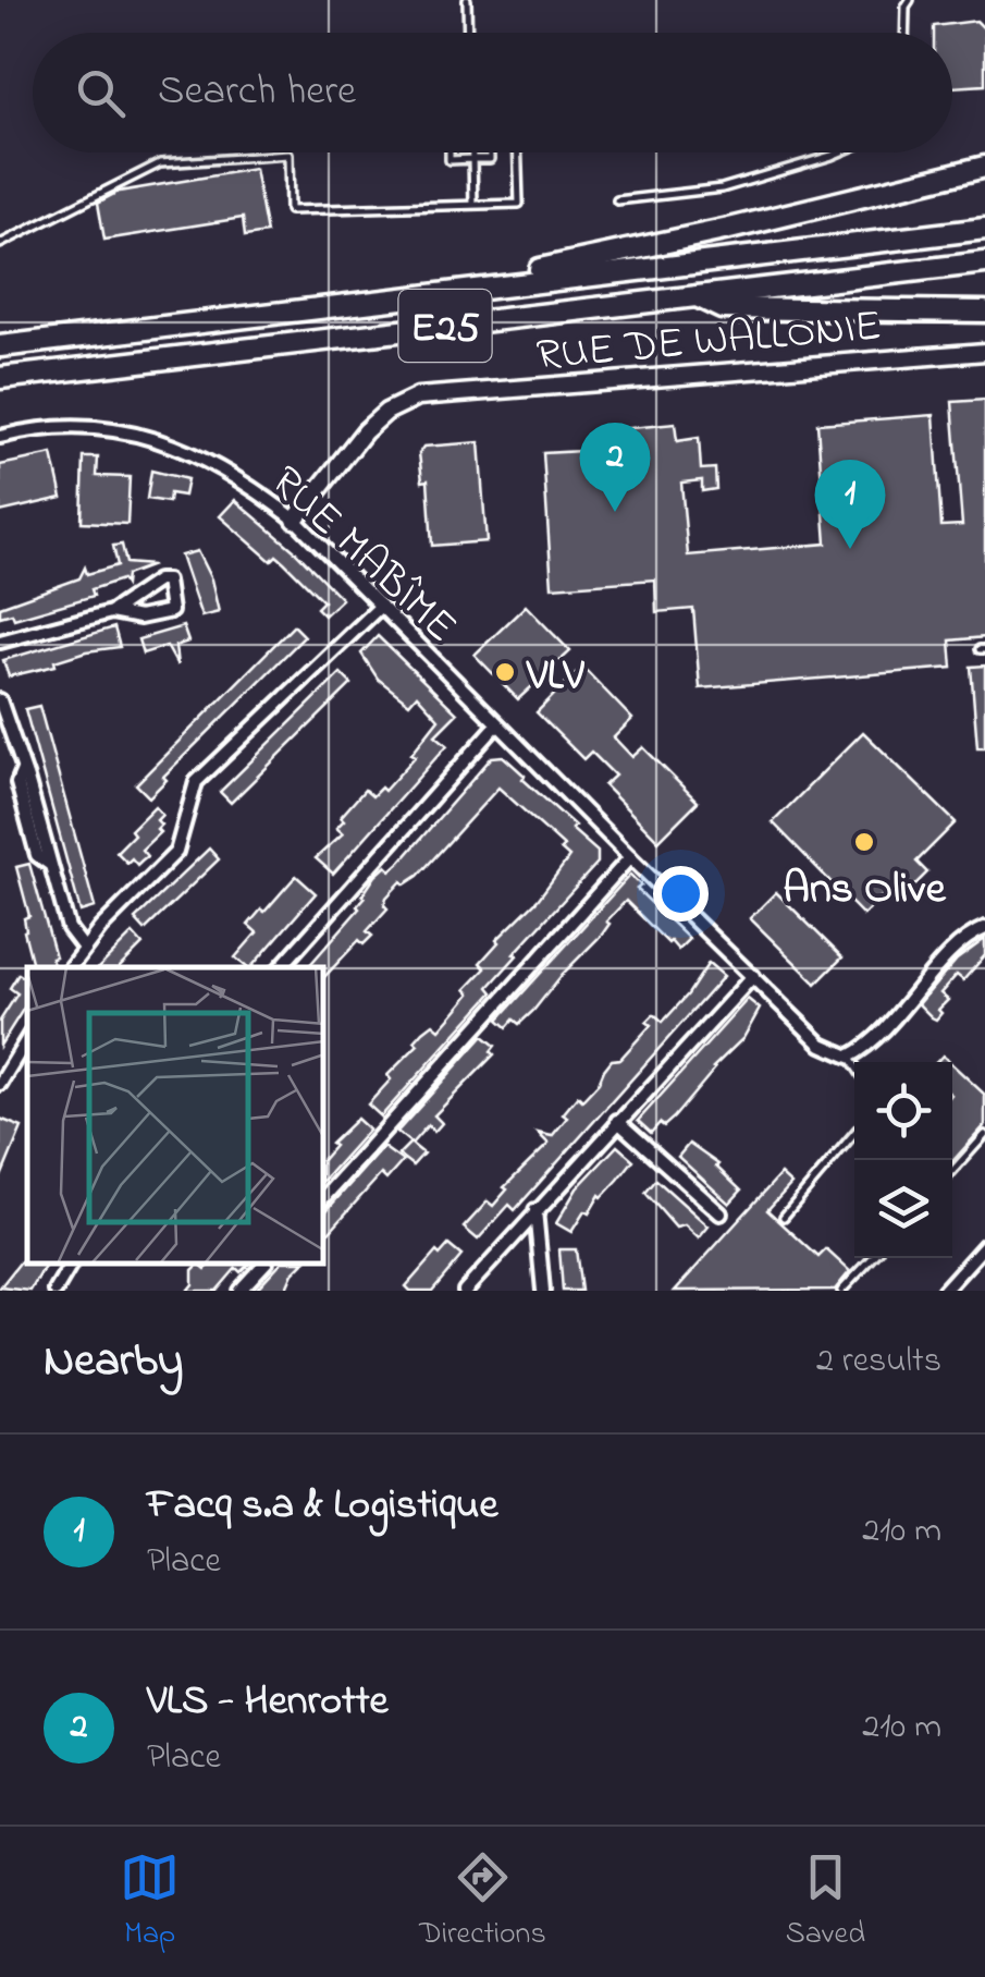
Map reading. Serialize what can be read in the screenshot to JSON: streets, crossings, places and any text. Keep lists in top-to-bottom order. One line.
{"streets":{"highway":["E25"],"street":["RUE DE WALLONIE","RUE MABÎME"]},"crossings":[["RUE DE WALLONIE","RUE MABÎME"]],"places":["VLV","Ans Olive"],"page":{"search":"Search here","pins":["2","1"],"heading":["Nearby","2 results"],"list":[{"mark":"1","name":"Facq s.a & Logistique","note":"Place","value":"210 m"},{"mark":"2","name":"VLS - Henrotte","note":"Place","value":"210 m"}],"nav":["Map","Directions","Saved"]}}
